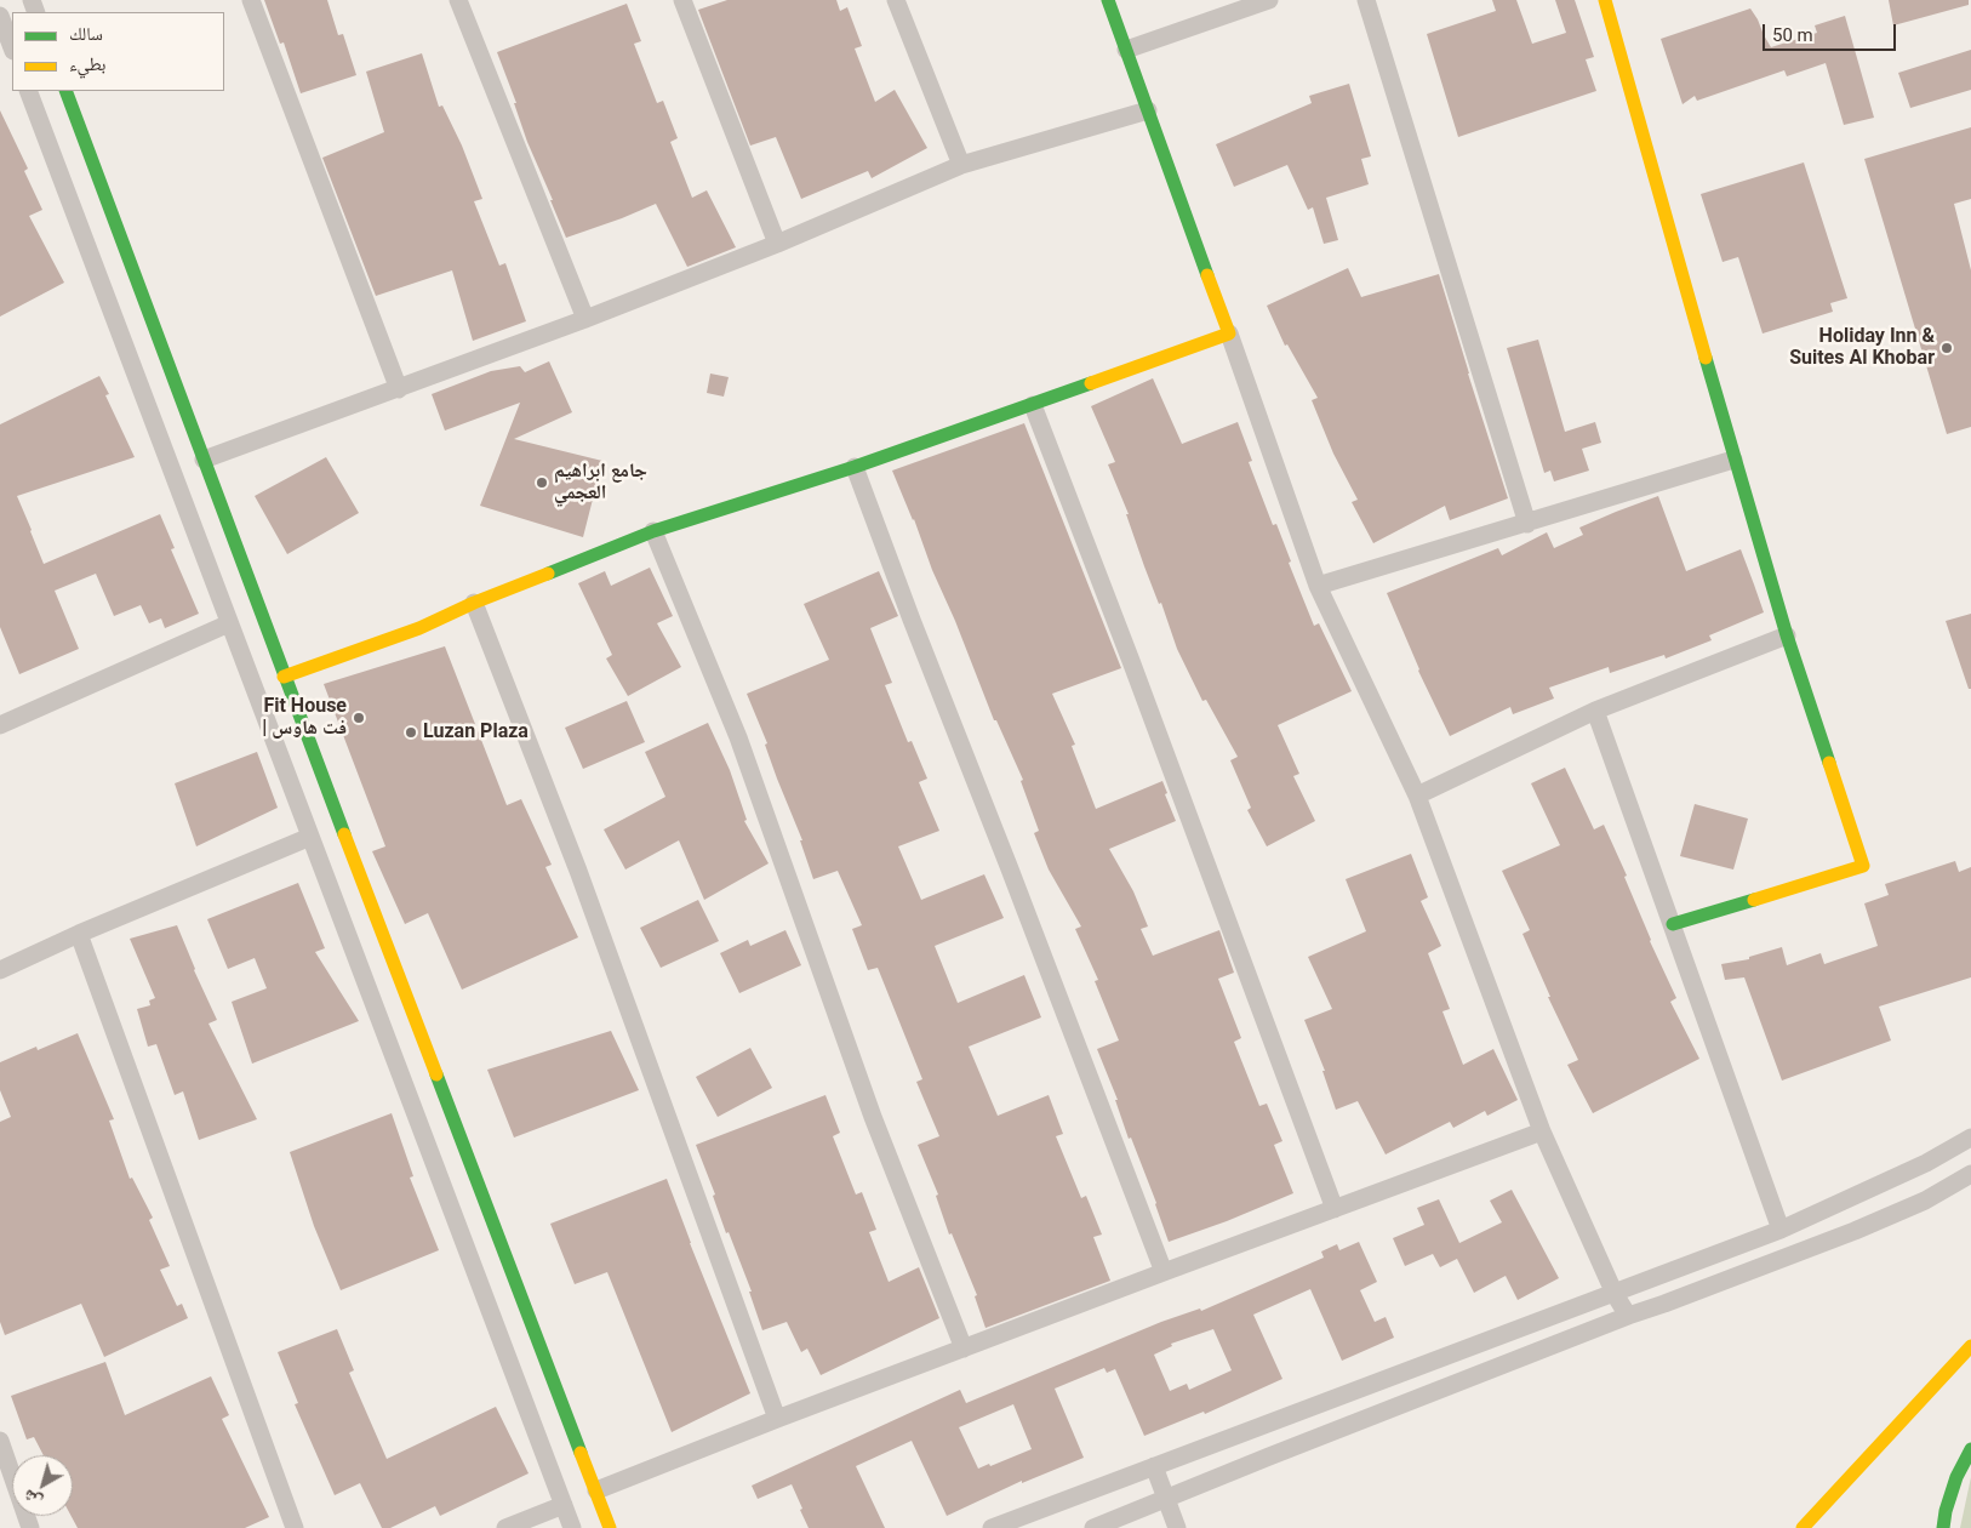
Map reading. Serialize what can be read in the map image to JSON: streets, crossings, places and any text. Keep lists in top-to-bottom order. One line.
{"places":["Holiday Inn & Suites Al Khobar","جامع ابراهيم العجمي","Fit House | فت هاوس","Luzan Plaza"],"legend":["سالك","بطيء"],"scale_bar":"50 m","north":"bottom left"}
